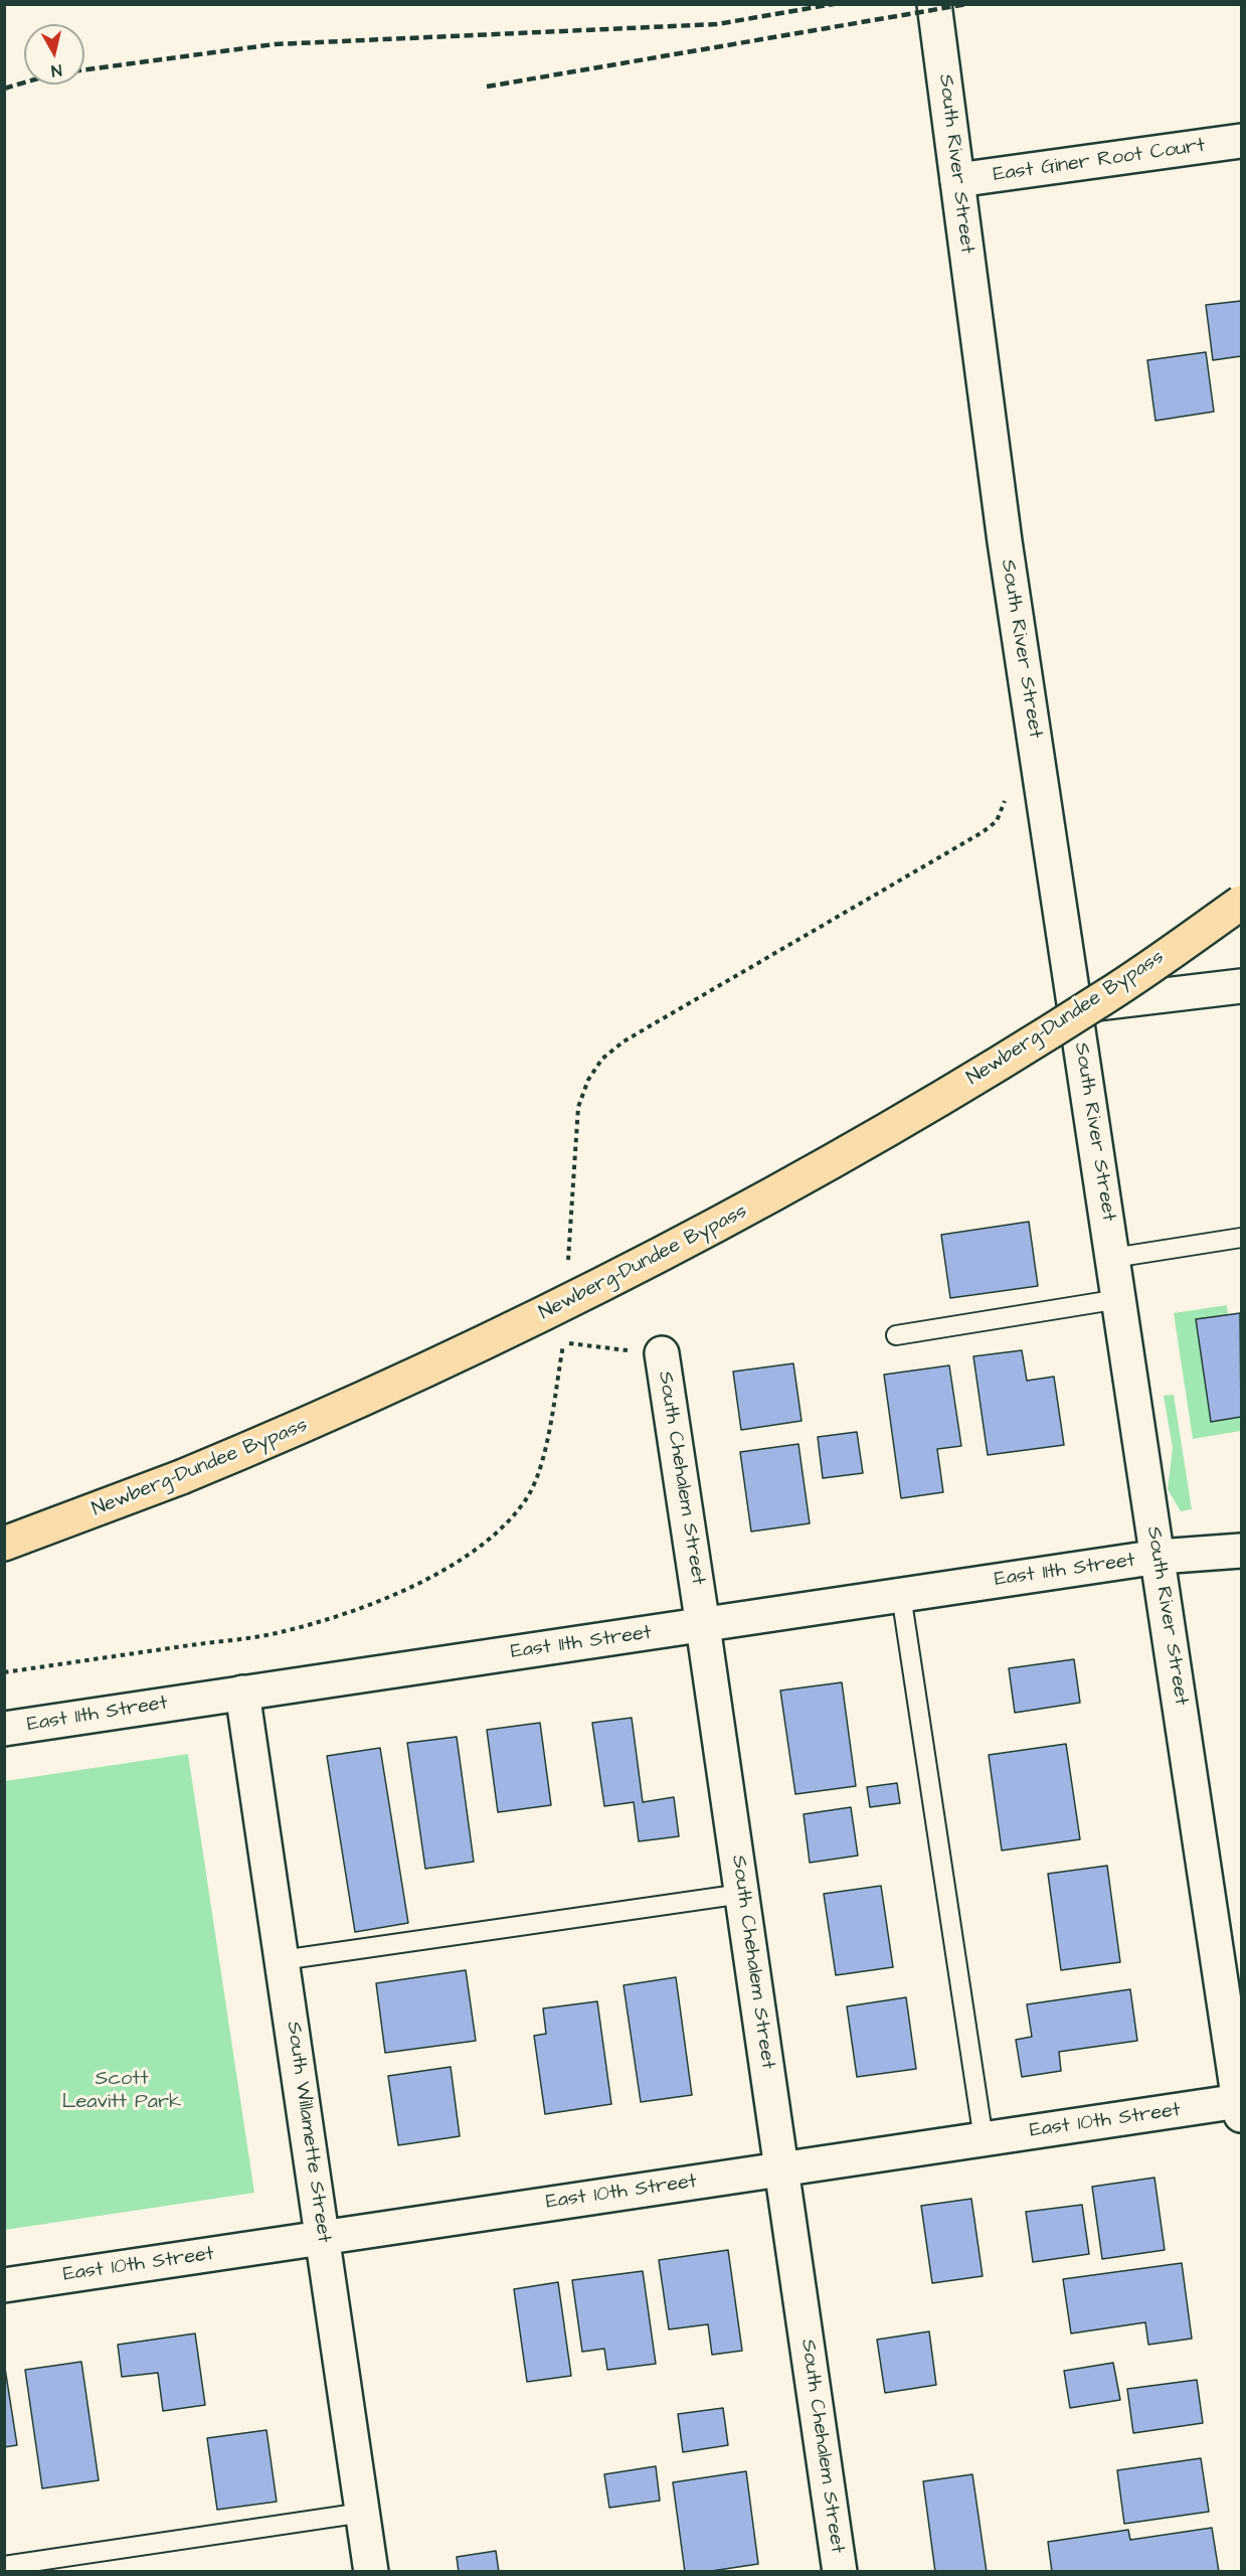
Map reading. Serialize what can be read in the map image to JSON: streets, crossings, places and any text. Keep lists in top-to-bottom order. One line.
{"streets":{"highway":["Newberg-Dundee Bypass"],"street":["East Giner Root Court","South River Street","South Chehalem Street","East 11th Street","East 10th Street","South Willamette Street"]},"crossings":[["East Giner Root Court","South River Street"],["South River Street","East 11th Street"],["South River Street","East 10th Street"],["South Chehalem Street","East 11th Street"],["South Chehalem Street","East 10th Street"],["East 11th Street","South Willamette Street"],["East 10th Street","South Willamette Street"]],"parks":["Scott Leavitt Park"],"north":"bottom"}
